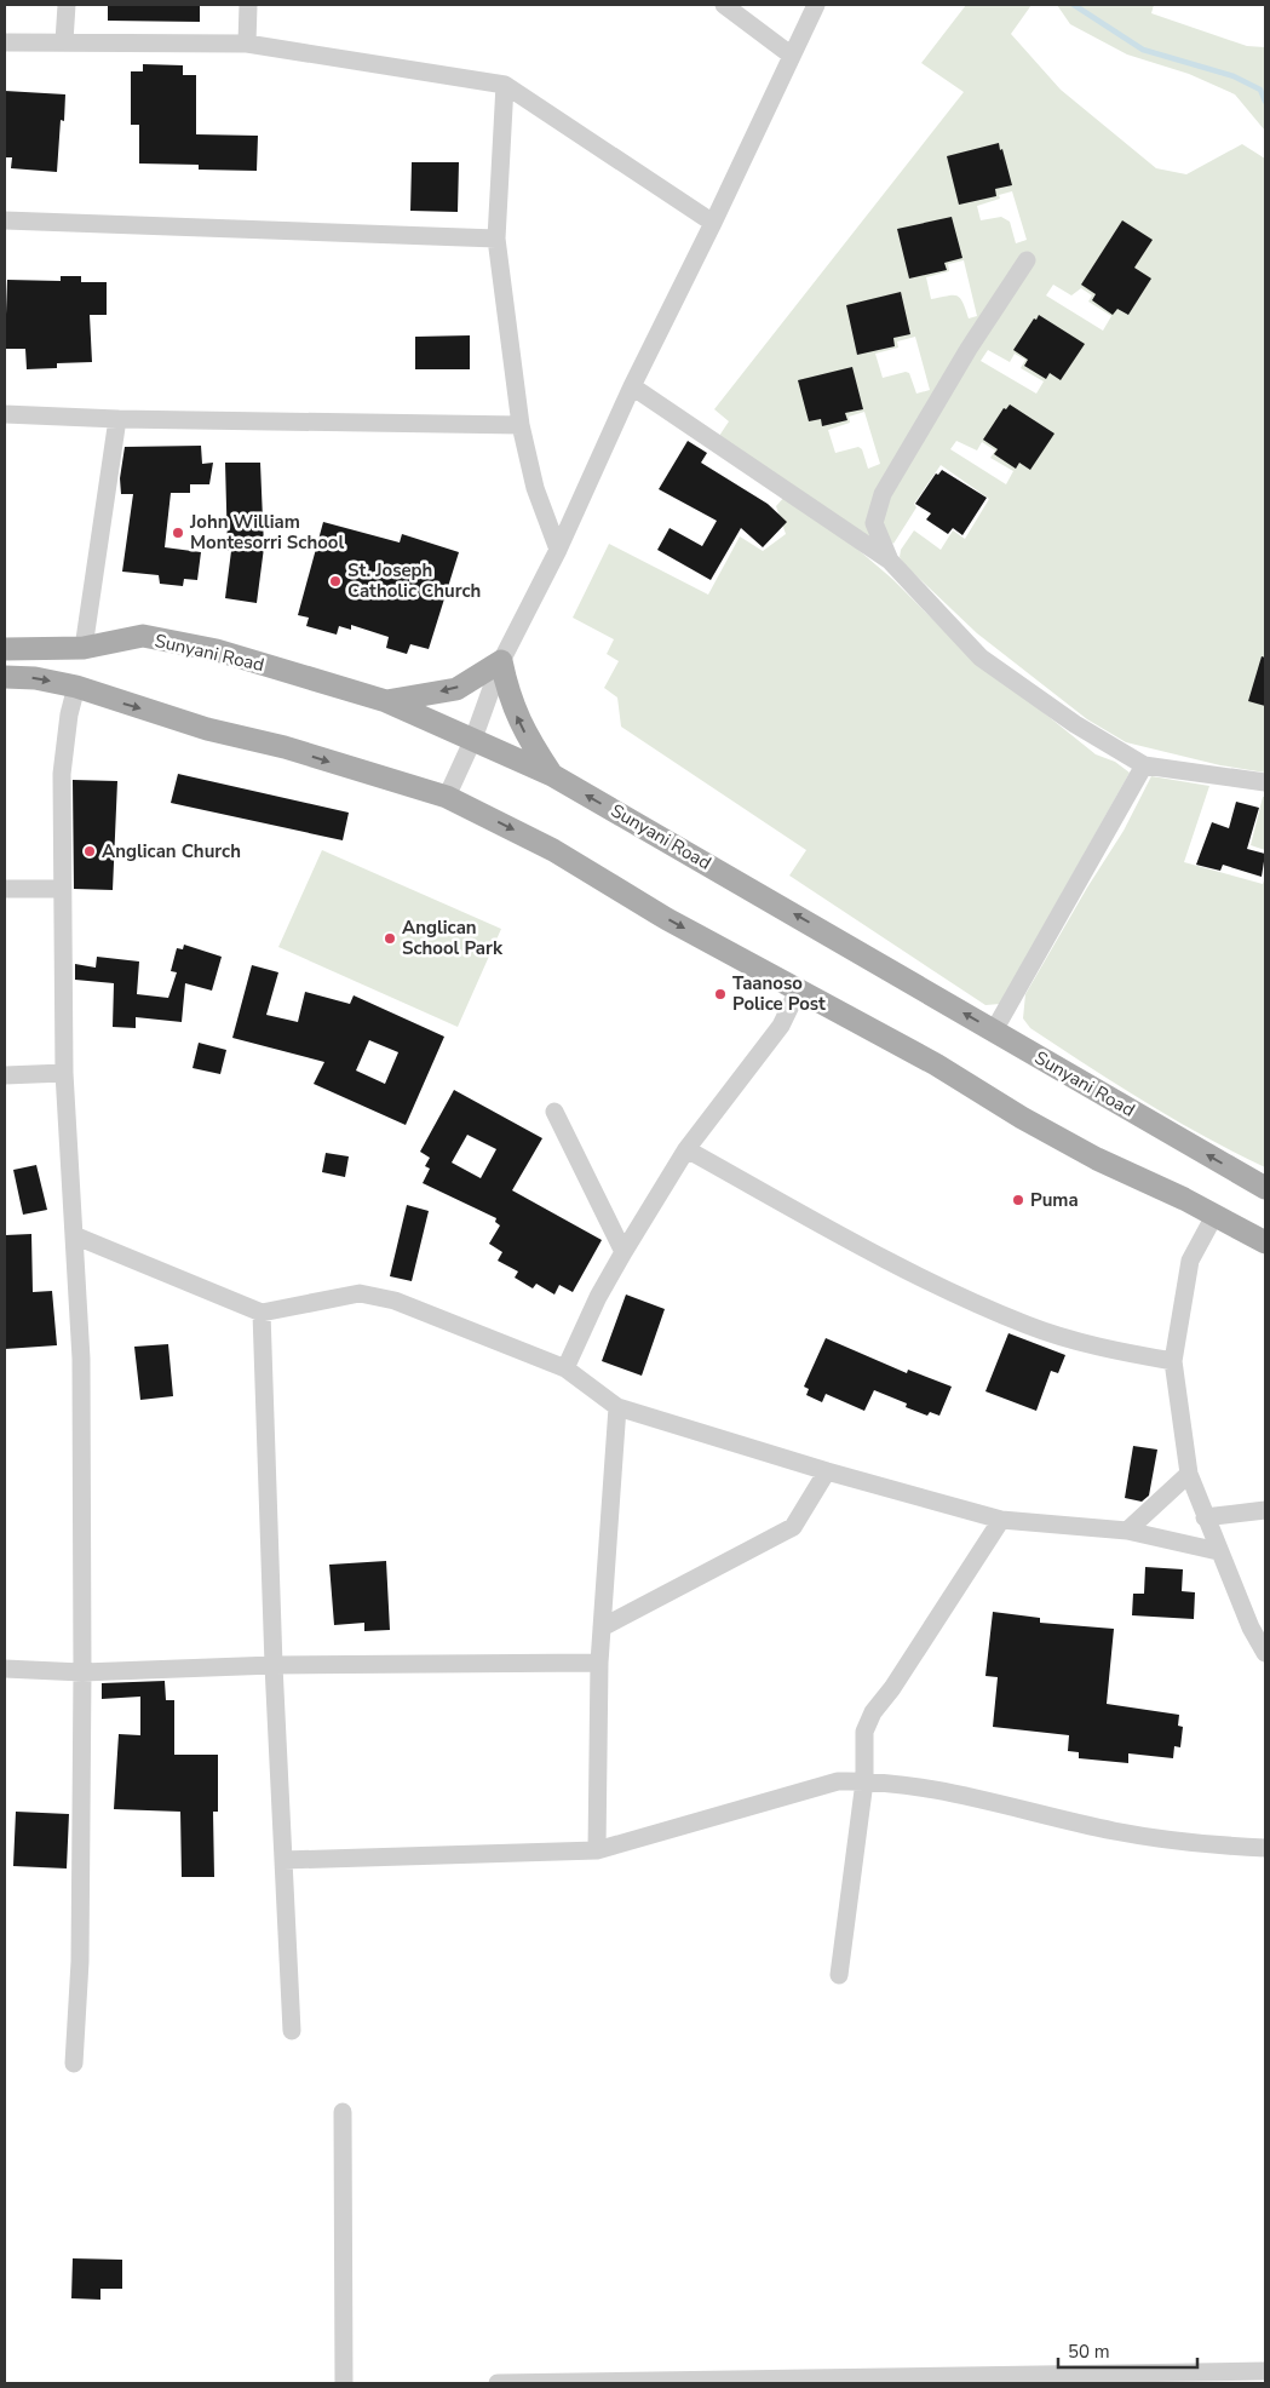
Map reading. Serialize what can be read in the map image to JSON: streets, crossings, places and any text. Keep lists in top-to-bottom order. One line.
{"streets":{"main road":["Sunyani Road"]},"places":["John William Montesorri School","St. Joseph Catholic Church","Anglican Church","Anglican School Park","Taanoso Police Post","Puma"],"scale_bar":"50 m"}
